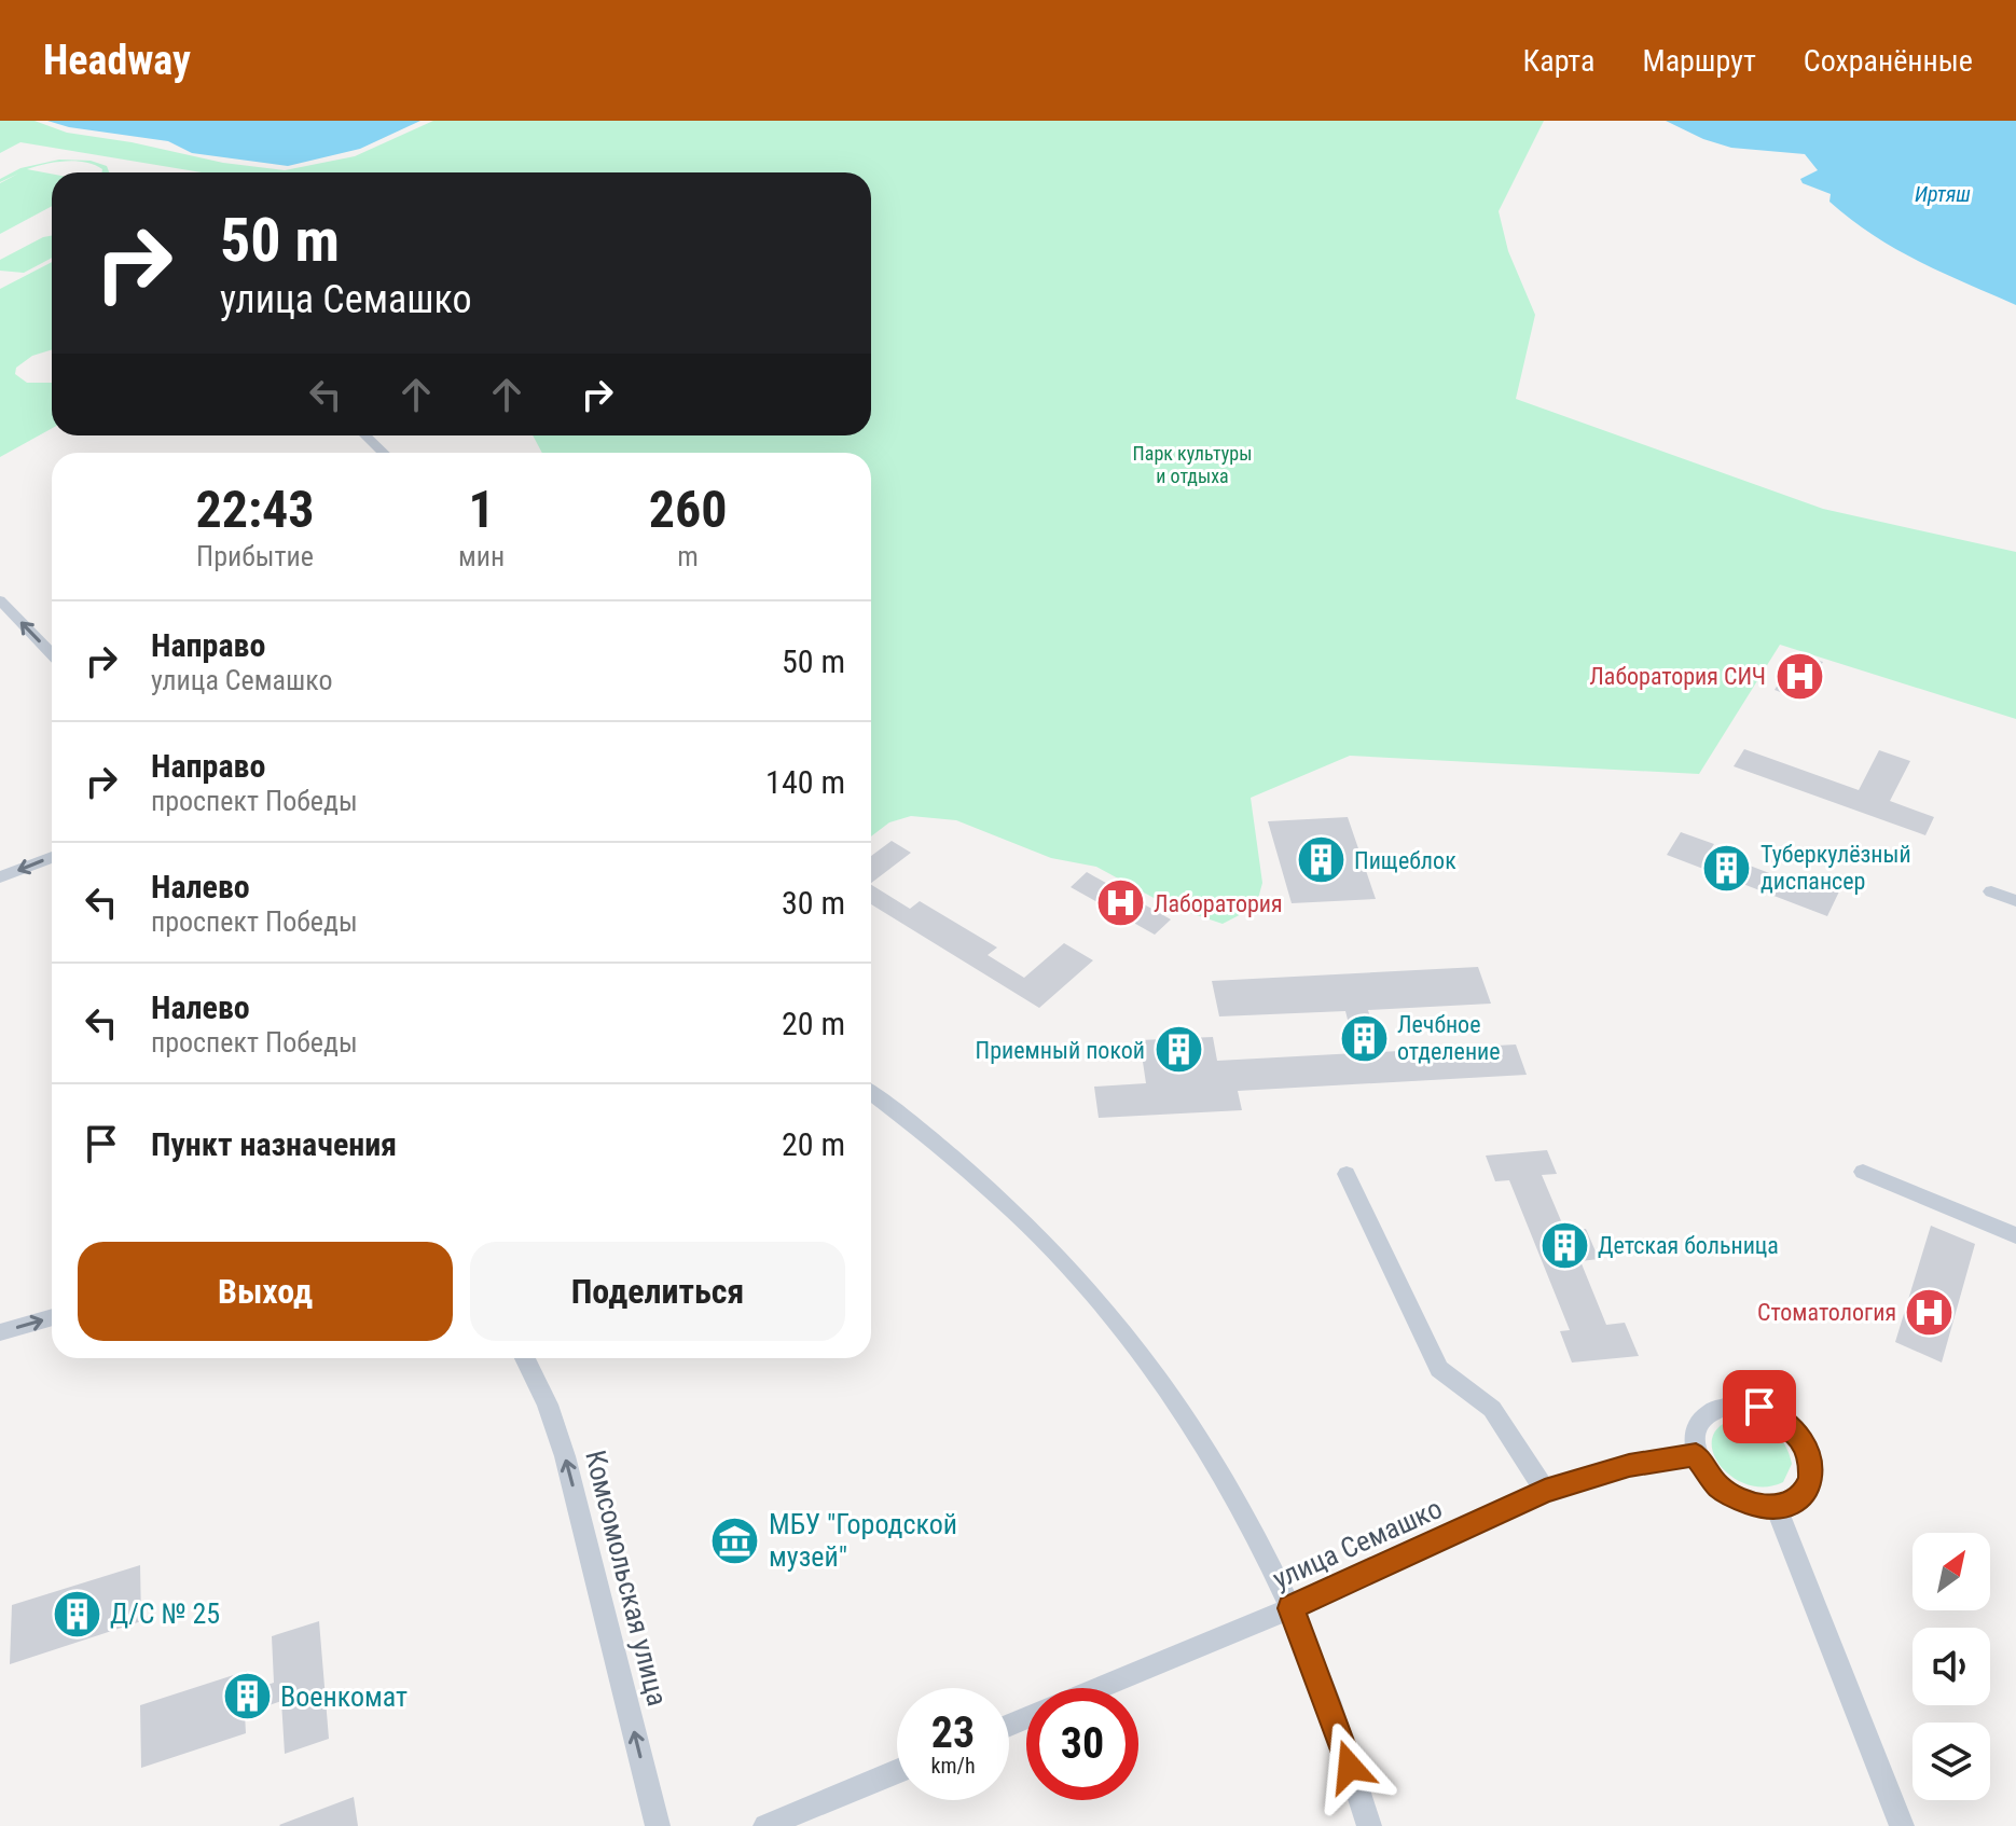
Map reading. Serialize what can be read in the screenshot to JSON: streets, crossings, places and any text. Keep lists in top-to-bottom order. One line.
{"streets":{"street":["улица Семашко","Комсомольская улица"]},"one_way":["Комсомольская улица"],"water":["Иртяш"],"parks":["Парк культуры и отдыха"],"places":{"hospital":["Лаборатория СИЧ","Лаборатория","Стоматология"],"building":["Пищеблок","Туберкулёзный диспансер","Лечбное отделение","Приемный покой","Детская больница","Д/С № 25","Военкомат"],"museum":["МБУ \"Городской музей\""]},"north":"top right","page":{"header":"Headway","nav":["Карта","Маршрут","Сохранённые"],"turn":["50 m","улица Семашко"],"eta":["22:43","Прибытие","1","мин","260","m"],"list":[{"name":"Направо","note":"улица Семашко","value":"50 m"},{"name":"Направо","note":"проспект Победы","value":"140 m"},{"name":"Налево","note":"проспект Победы","value":"30 m"},{"name":"Налево","note":"проспект Победы","value":"20 m"},{"name":"Пункт назначения","value":"20 m"}],"buttons":["Выход","Поделиться"],"speed":"23 km/h","limit":"30"}}
